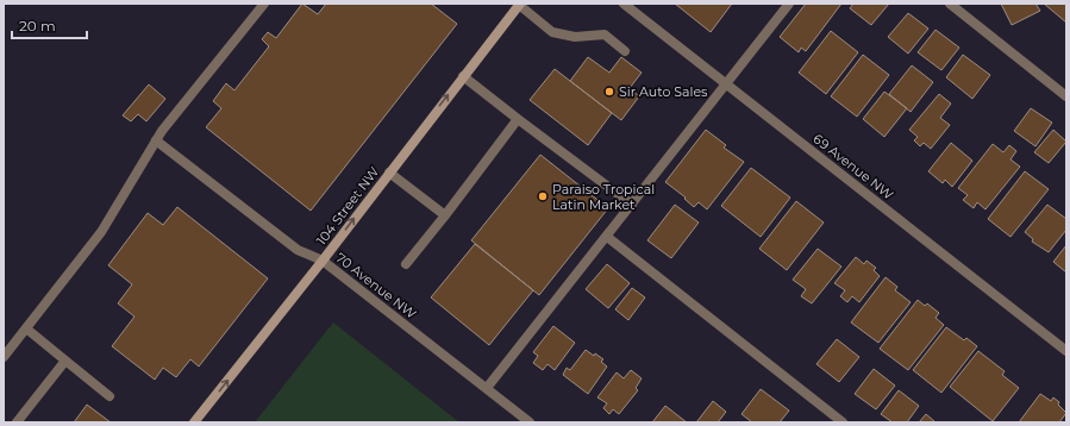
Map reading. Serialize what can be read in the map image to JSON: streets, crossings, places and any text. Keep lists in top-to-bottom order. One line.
{"streets":{"main road":["104 Street NW"],"street":["69 Avenue NW","70 Avenue NW"]},"crossings":[["104 Street NW","70 Avenue NW"]],"one_way":["104 Street NW"],"places":["Sir Auto Sales","Paraiso Tropical Latin Market"],"scale_bar":"20 m"}
